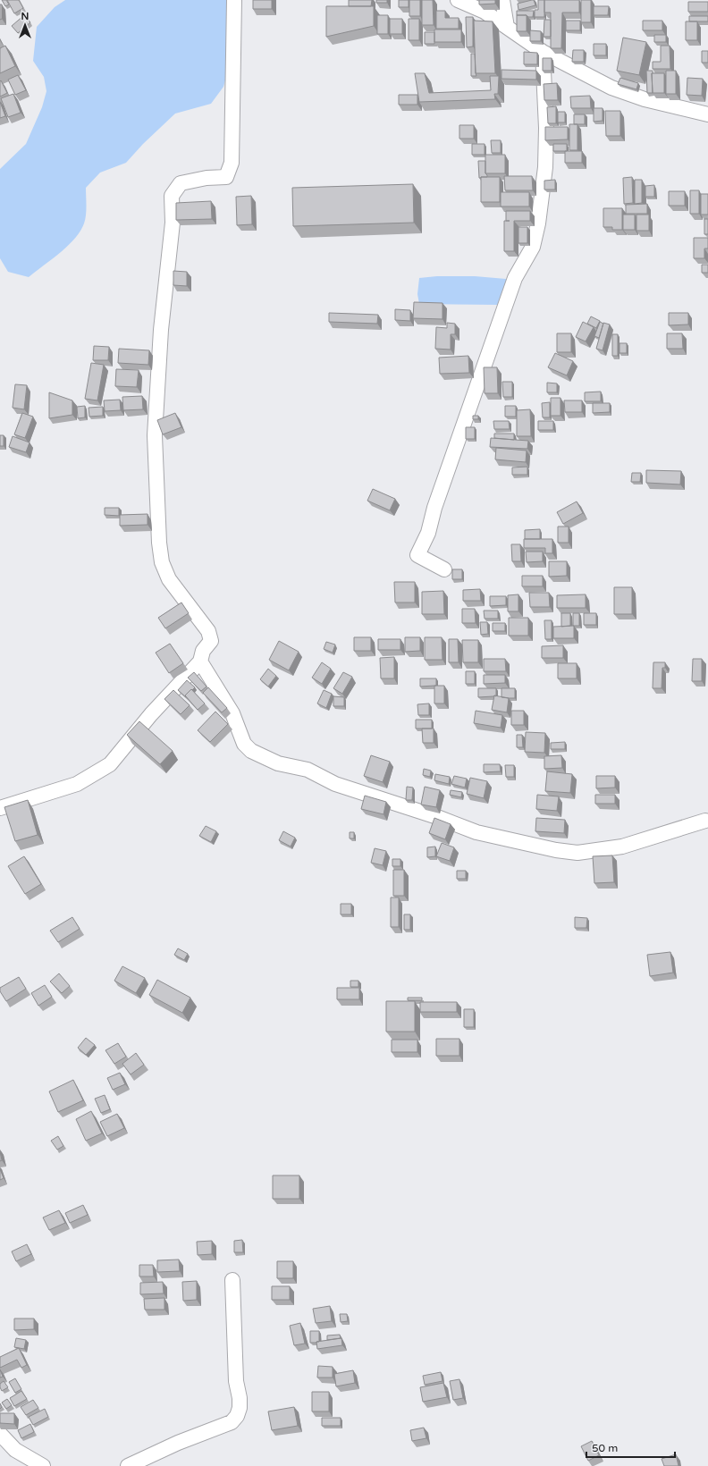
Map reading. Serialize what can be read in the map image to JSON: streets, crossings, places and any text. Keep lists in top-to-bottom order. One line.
{"scale_bar":"50 m","north":"top"}
